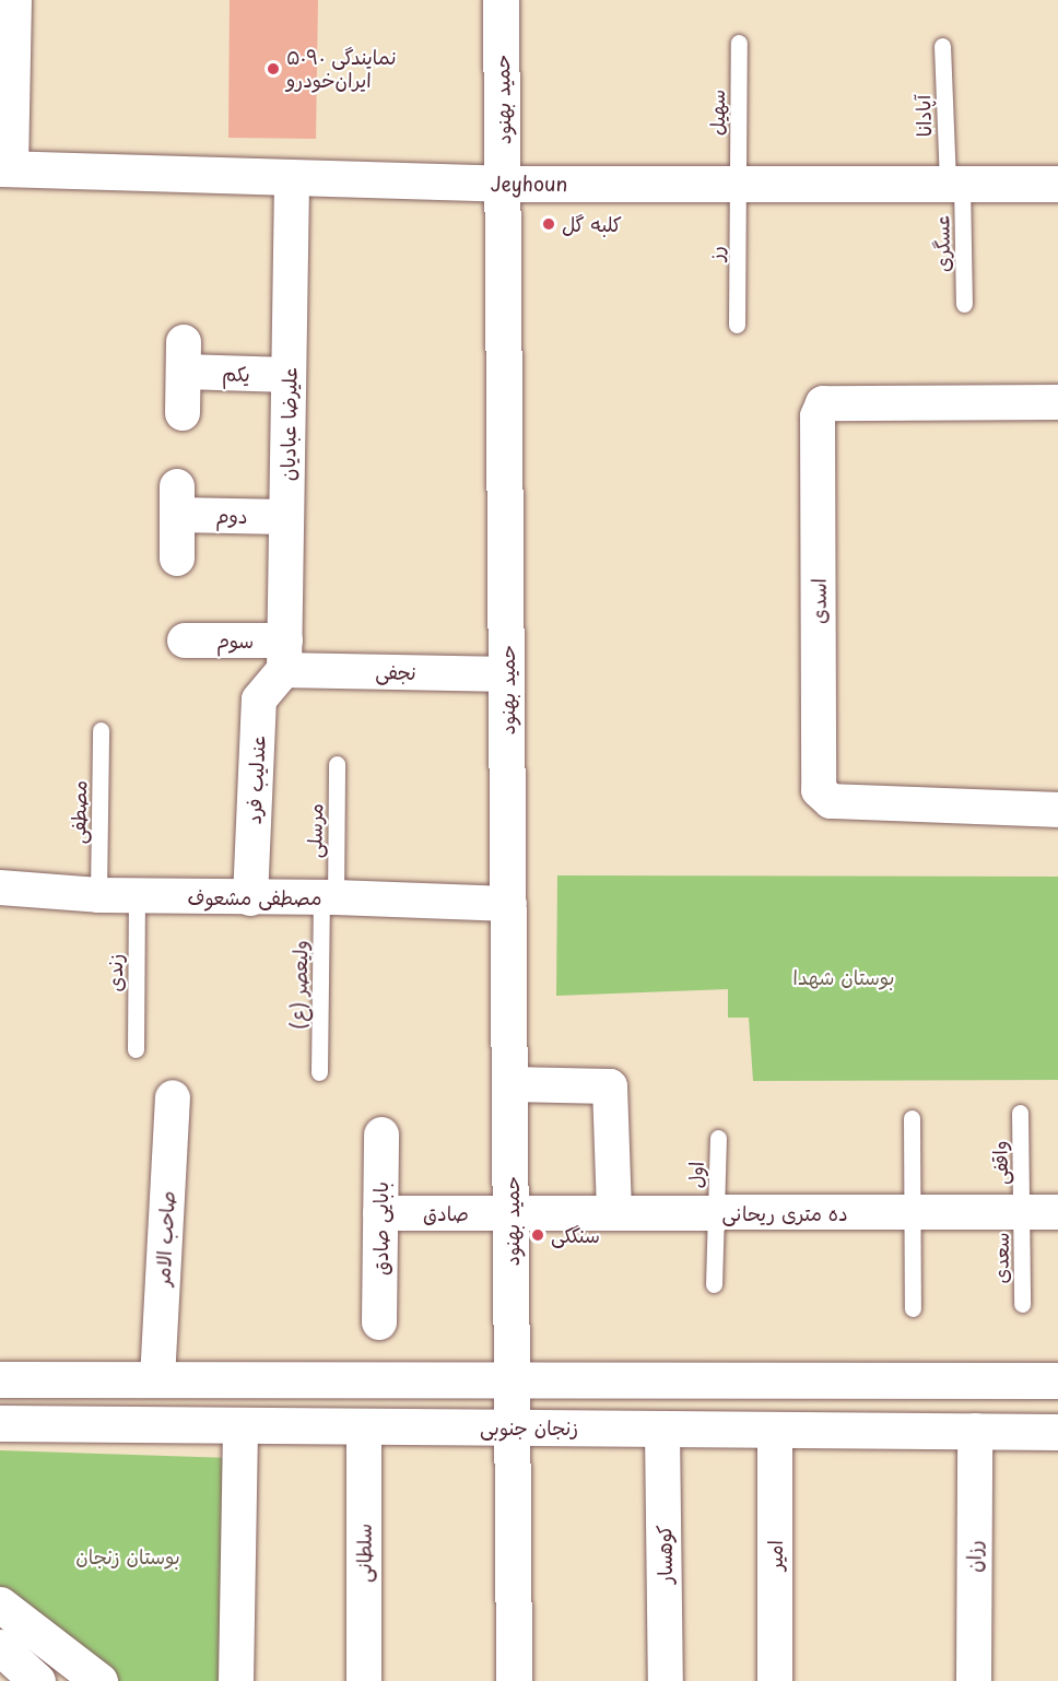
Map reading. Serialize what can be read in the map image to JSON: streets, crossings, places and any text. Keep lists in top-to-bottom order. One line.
{"streets":{"main road":["حمید بهنود","Jeyhoun","زنجان جنوبی"],"street":["یکم","علیرضا عبادیان","دوم","اسدی","سوم","نجفی","عندلیب فرد","مصطفی مشعوف","صادق","ده متری ریحانی","بابایی صادق","صاحب الامر","سلطانی","کوهسار","امیر","رزان"],"lane":["سهیل","آپادانا","عسگری","رز","مصطفی","مرسلی","زندی","ولیعصر (ع)","واقفی","اول","سعدی"]},"crossings":[["حمید بهنود","Jeyhoun"],["حمید بهنود","نجفی"],["حمید بهنود","مصطفی مشعوف"],["حمید بهنود","صادق"],["حمید بهنود","ده متری ریحانی"],["حمید بهنود","زنجان جنوبی"],["سهیل","Jeyhoun"],["سهیل","رز"],["آپادانا","Jeyhoun"],["آپادانا","عسگری"],["Jeyhoun","عسگری"],["Jeyhoun","رز"],["Jeyhoun","علیرضا عبادیان"],["یکم","علیرضا عبادیان"],["علیرضا عبادیان","دوم"],["علیرضا عبادیان","سوم"],["علیرضا عبادیان","نجفی"],["علیرضا عبادیان","عندلیب فرد"],["سوم","نجفی"],["سوم","عندلیب فرد"],["نجفی","عندلیب فرد"],["عندلیب فرد","مصطفی مشعوف"],["مصطفی","مصطفی مشعوف"],["مرسلی","مصطفی مشعوف"],["مرسلی","ولیعصر (ع)"],["مصطفی مشعوف","زندی"],["مصطفی مشعوف","ولیعصر (ع)"],["واقفی","ده متری ریحانی"],["واقفی","سعدی"],["اول","ده متری ریحانی"],["صادق","ده متری ریحانی"],["صادق","بابایی صادق"],["ده متری ریحانی","سعدی"],["زنجان جنوبی","سلطانی"],["زنجان جنوبی","کوهسار"],["زنجان جنوبی","امیر"],["زنجان جنوبی","رزان"]],"parks":["بوستان شهدا","بوستان زنجان"],"places":["نمایندگی ۵۰۹۰ ایران‌خودرو","کلبه گل","سنگکی"]}
